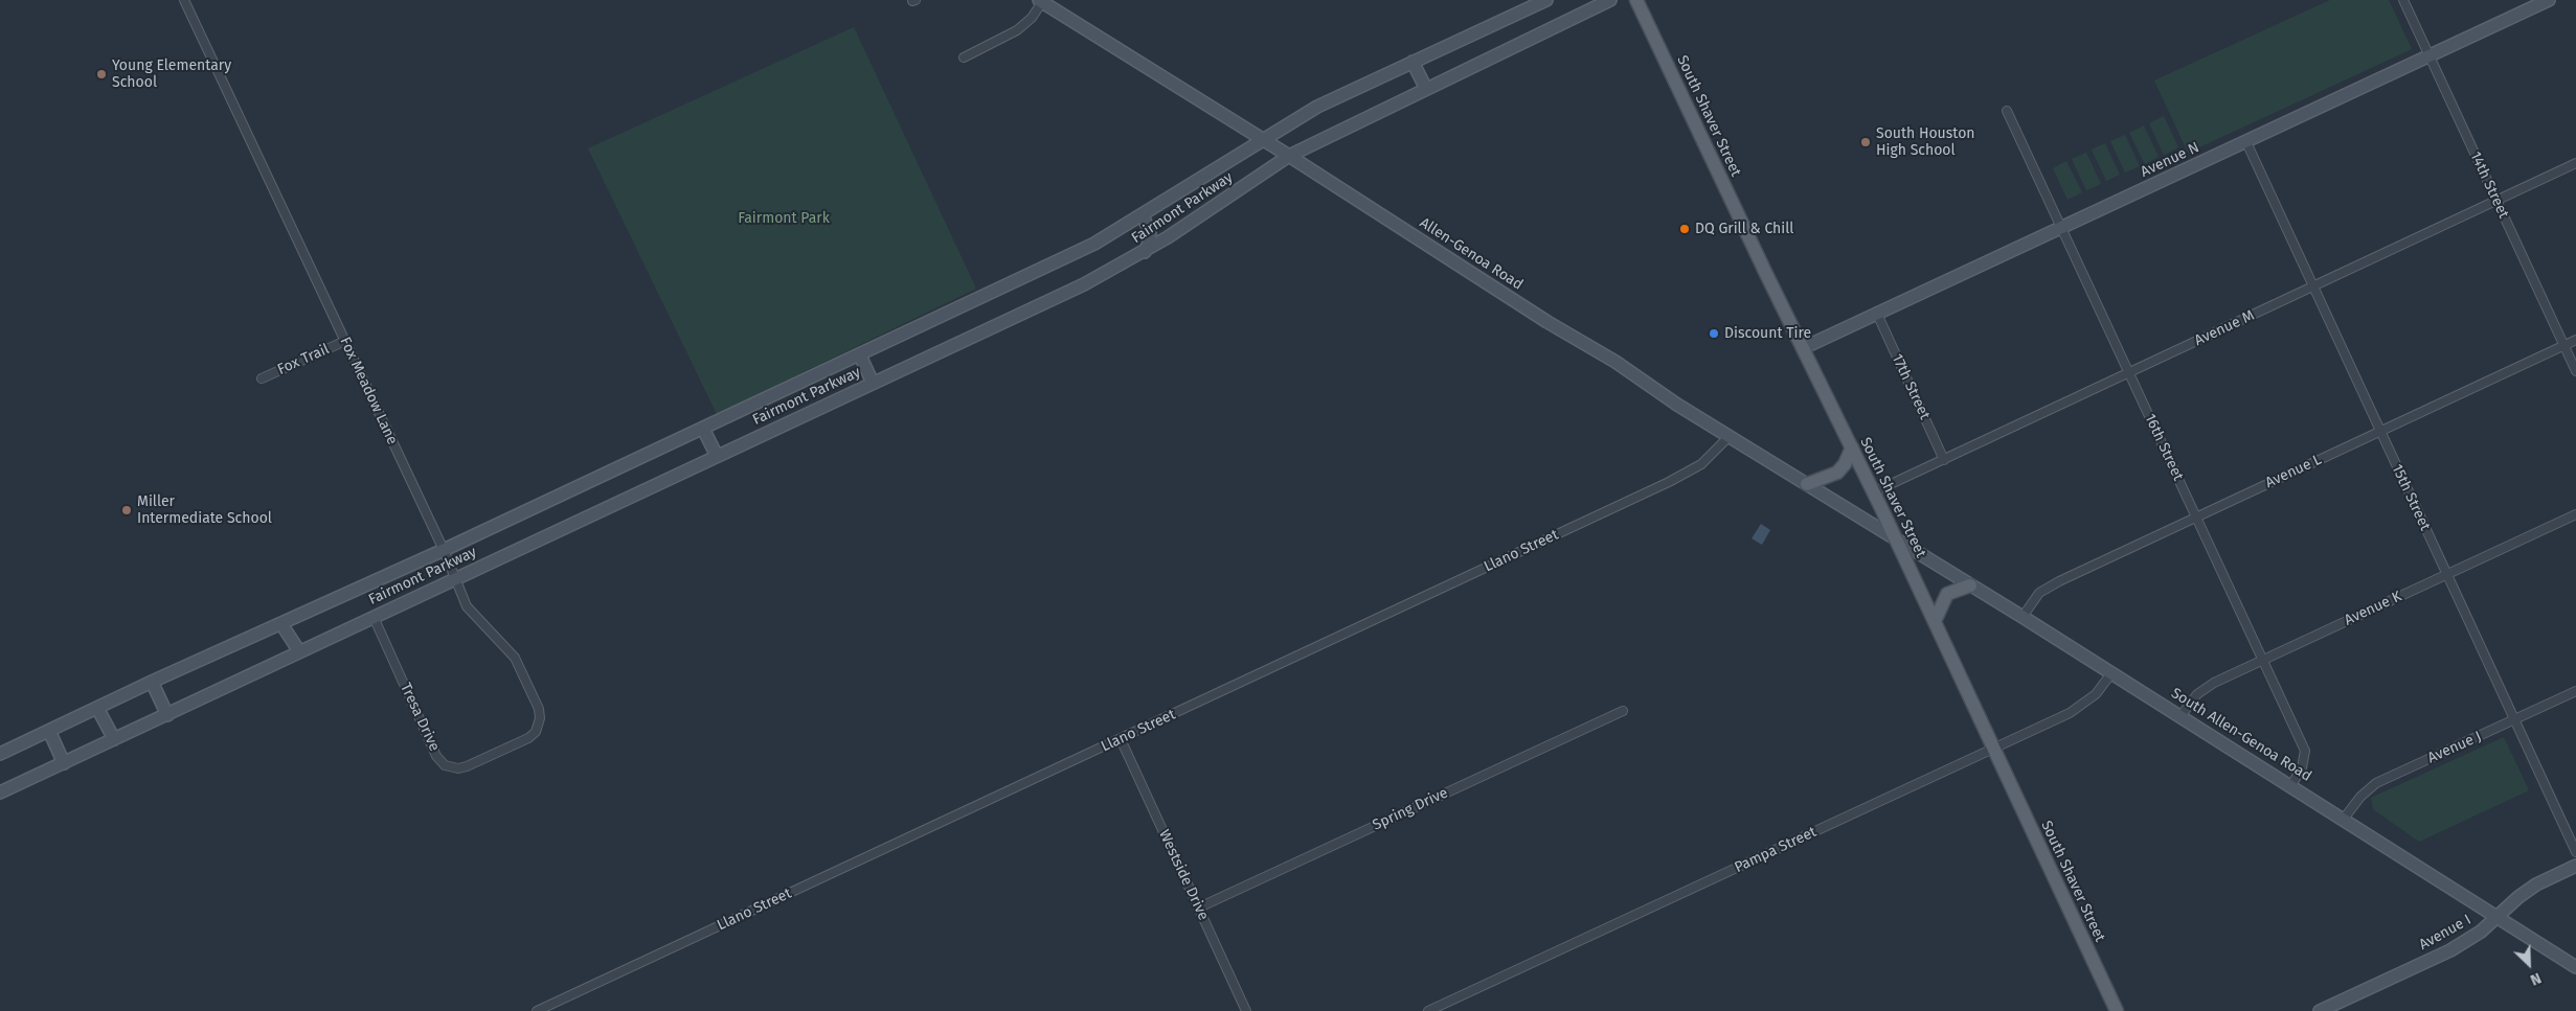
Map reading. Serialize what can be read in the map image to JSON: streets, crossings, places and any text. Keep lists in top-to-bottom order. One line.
{"streets":{"main road":["South Shaver Street","Avenue N","Fairmont Parkway","Allen-Genoa Road","South Allen-Genoa Road","Avenue I"],"street":["14th Street","Avenue M","Fox Trail","17th Street","Fox Meadow Lane","16th Street","Avenue L","15th Street","Llano Street","Avenue K","Tresa Drive","Avenue J","Spring Drive","Pampa Street","Westside Drive"]},"crossings":[["South Shaver Street","Avenue N"],["South Shaver Street","Allen-Genoa Road"],["South Shaver Street","Avenue M"],["South Shaver Street","South Allen-Genoa Road"],["South Shaver Street","Pampa Street"],["Avenue N","14th Street"],["Avenue N","17th Street"],["Avenue N","16th Street"],["Avenue N","15th Street"],["14th Street","Avenue M"],["14th Street","Avenue L"],["Fairmont Parkway","Allen-Genoa Road"],["Fairmont Parkway","Fox Meadow Lane"],["Fairmont Parkway","Tresa Drive"],["Allen-Genoa Road","Llano Street"],["Allen-Genoa Road","South Allen-Genoa Road"],["Avenue M","17th Street"],["Avenue M","16th Street"],["Avenue M","15th Street"],["Fox Trail","Fox Meadow Lane"],["Fox Meadow Lane","Tresa Drive"],["16th Street","Avenue L"],["16th Street","Avenue K"],["16th Street","South Allen-Genoa Road"],["Avenue L","15th Street"],["Avenue L","South Allen-Genoa Road"],["15th Street","Avenue K"],["15th Street","Avenue J"],["Llano Street","Westside Drive"],["Avenue K","South Allen-Genoa Road"],["South Allen-Genoa Road","Avenue J"],["South Allen-Genoa Road","Pampa Street"],["South Allen-Genoa Road","Avenue I"],["Spring Drive","Westside Drive"]],"parks":["Fairmont Park"],"places":["Young Elementary School","South Houston High School","DQ Grill & Chill","Discount Tire","Miller Intermediate School"],"north":"bottom right"}
